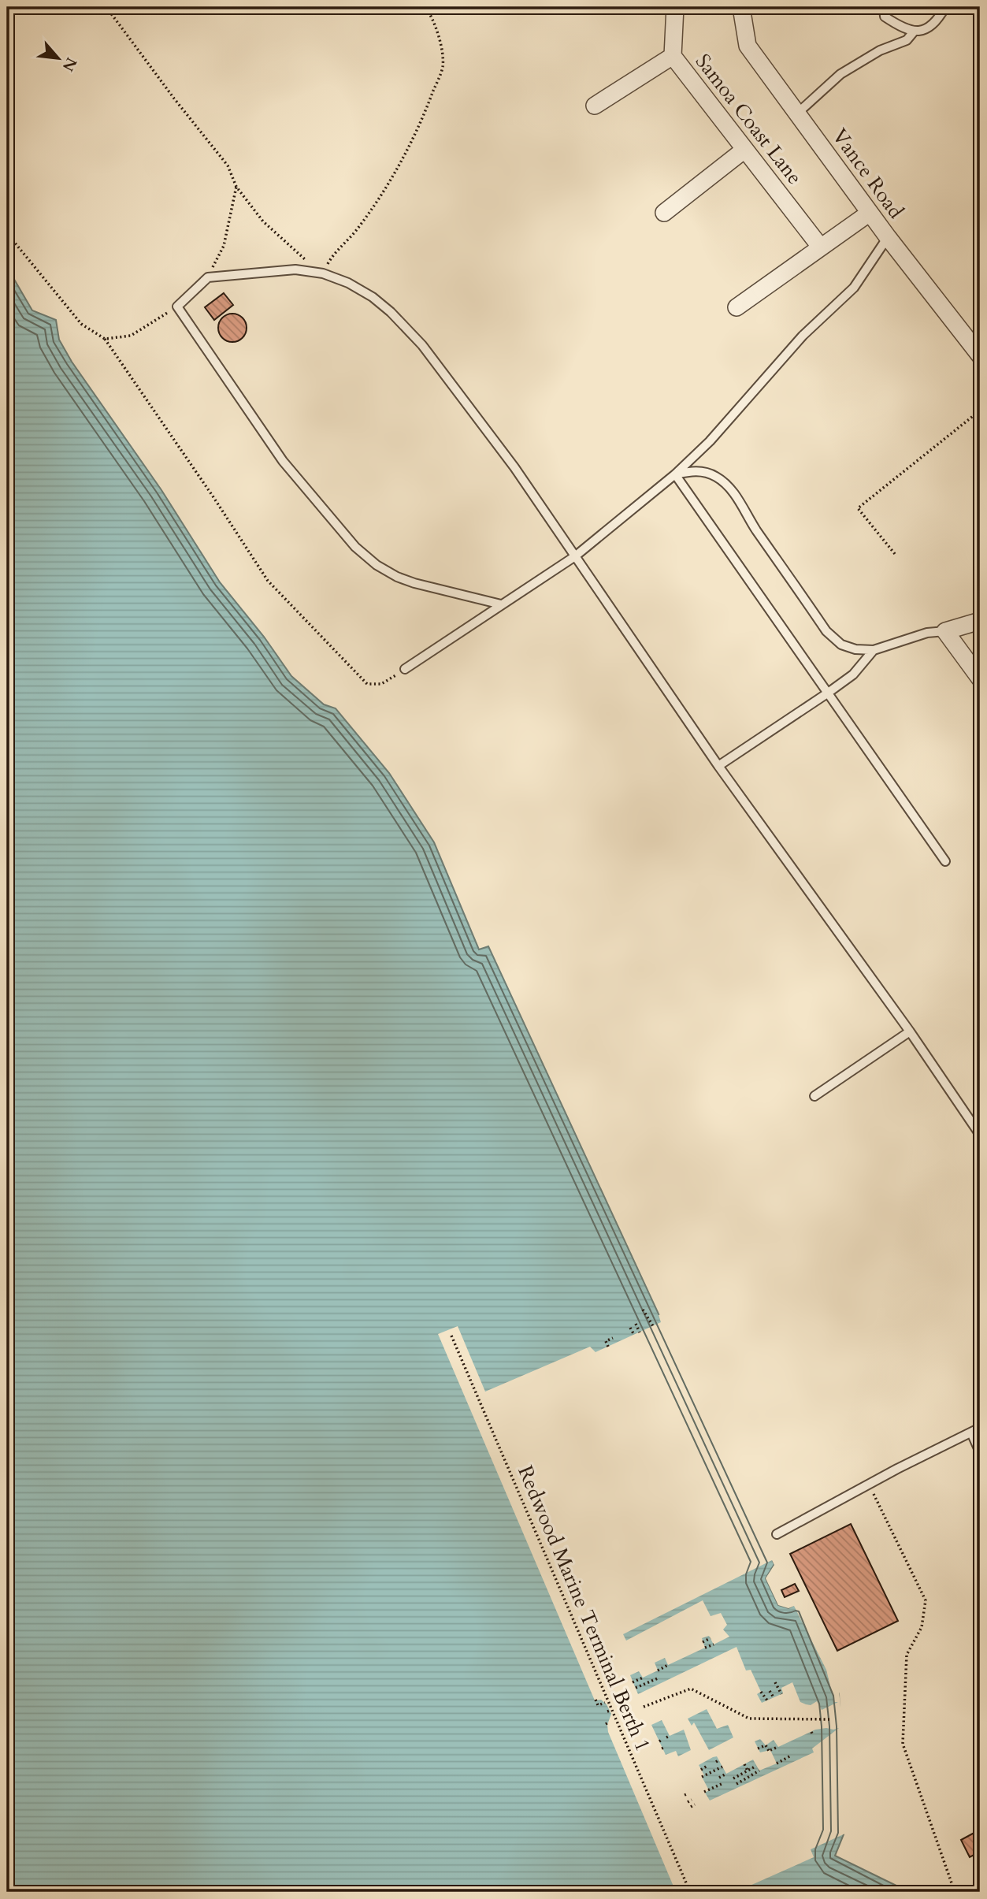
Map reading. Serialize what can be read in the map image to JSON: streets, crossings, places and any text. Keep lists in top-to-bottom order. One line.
{"streets":{"street":["Samoa Coast Lane","Vance Road"],"path":["Redwood Marine Terminal Berth 1"]},"north":"bottom right"}
